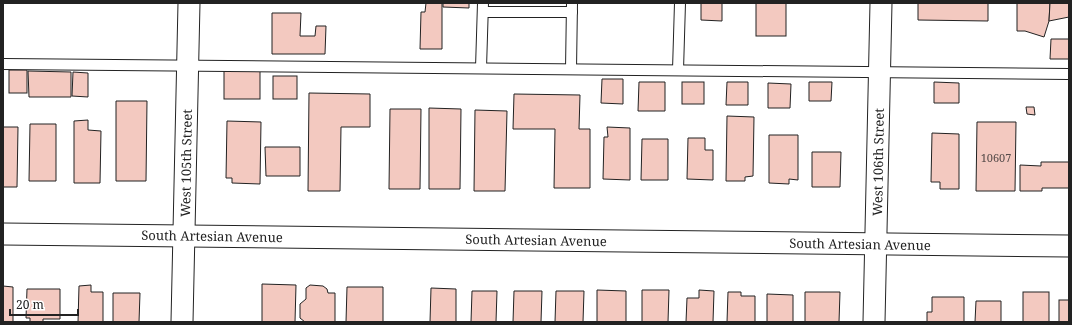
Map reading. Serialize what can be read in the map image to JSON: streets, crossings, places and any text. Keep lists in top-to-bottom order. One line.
{"streets":{"street":["West 106th Street","West 105th Street","South Artesian Avenue"]},"crossings":[["West 106th Street","South Artesian Avenue"],["West 105th Street","South Artesian Avenue"]],"house_numbers":["10607"],"scale_bar":"20 m"}
